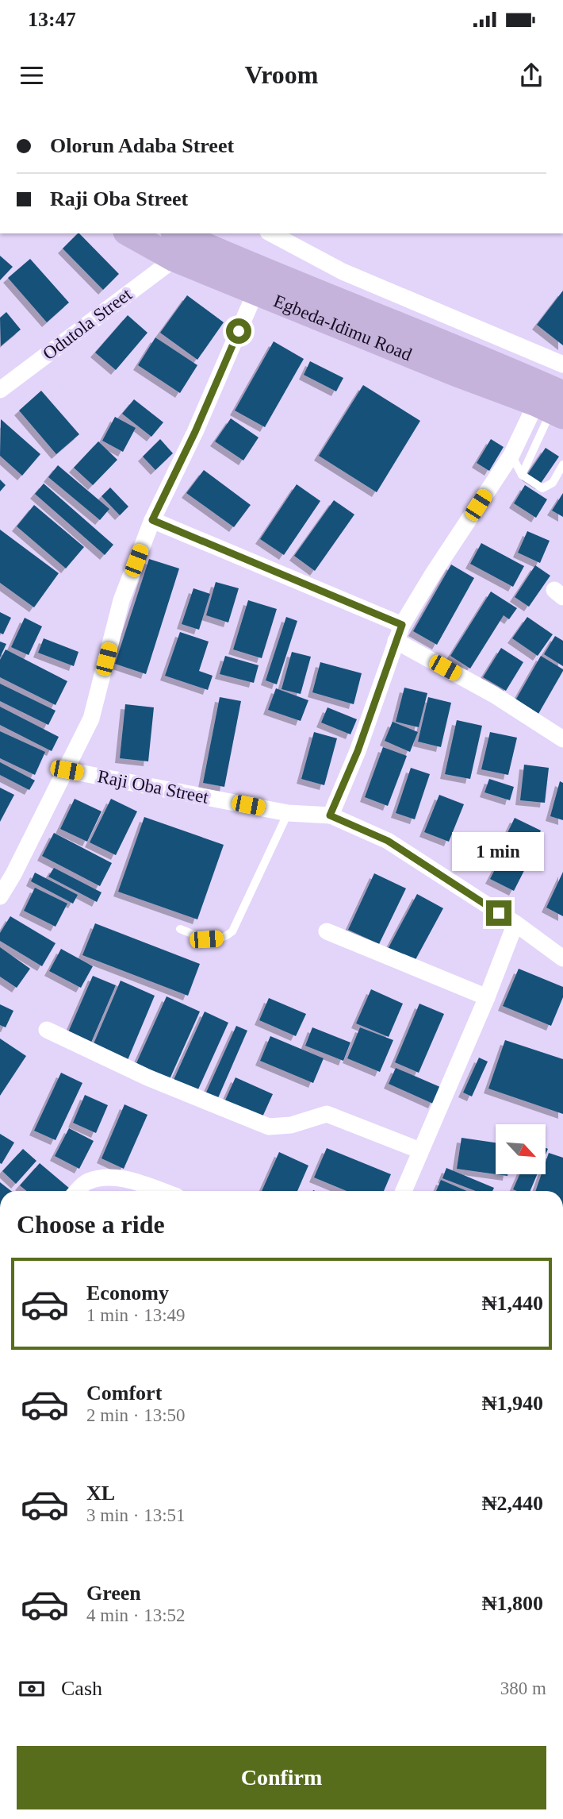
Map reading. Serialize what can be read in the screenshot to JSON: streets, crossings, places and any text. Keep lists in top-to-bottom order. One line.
{"streets":{"main road":["Egbeda-Idimu Road"],"street":["Odutola Street","Raji Oba Street"]},"crossings":[["Odutola Street","Egbeda-Idimu Road"]],"north":"bottom right","page":{"status":"13:47","header":"Vroom","banner":["Olorun Adaba Street","Raji Oba Street"],"bubble":"1 min","heading":"Choose a ride","list":[{"name":"Economy","note":"1 min · 13:49","value":"₦1,440"},{"name":"Comfort","note":"2 min · 13:50","value":"₦1,940"},{"name":"XL","note":"3 min · 13:51","value":"₦2,440"},{"name":"Green","note":"4 min · 13:52","value":"₦1,800"}],"pay":["Cash","380 m"],"buttons":"Confirm"}}
